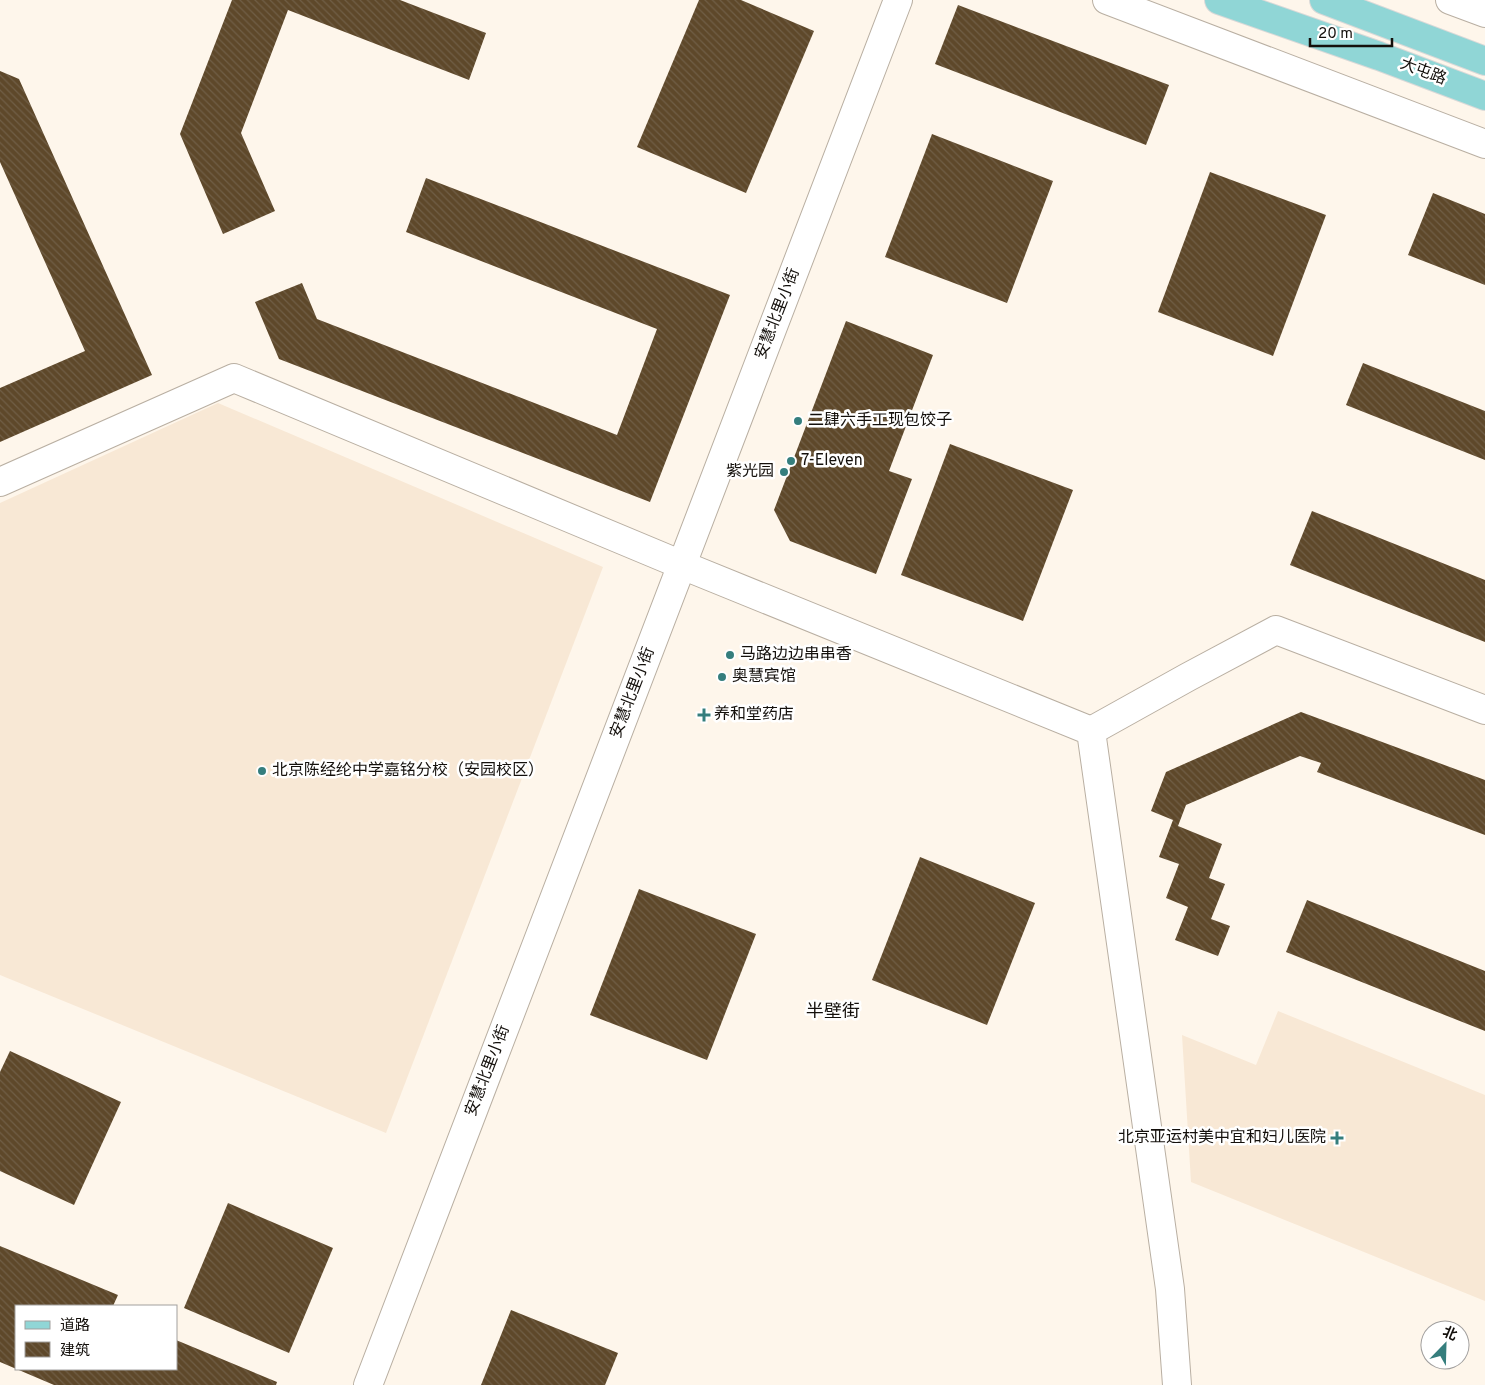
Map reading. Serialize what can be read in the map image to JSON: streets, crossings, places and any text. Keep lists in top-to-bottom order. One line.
{"streets":{"main road":["大屯路"],"street":["安慧北里小街"]},"districts":["半壁街"],"places":{"other":["二肆六手工现包饺子","7-Eleven","紫光园","马路边边串串香","奥慧宾馆","北京陈经纶中学嘉铭分校（安园校区）"],"health":["养和堂药店","北京亚运村美中宜和妇儿医院"]},"legend":["道路","建筑"],"scale_bar":"20 m","north":"top right"}
